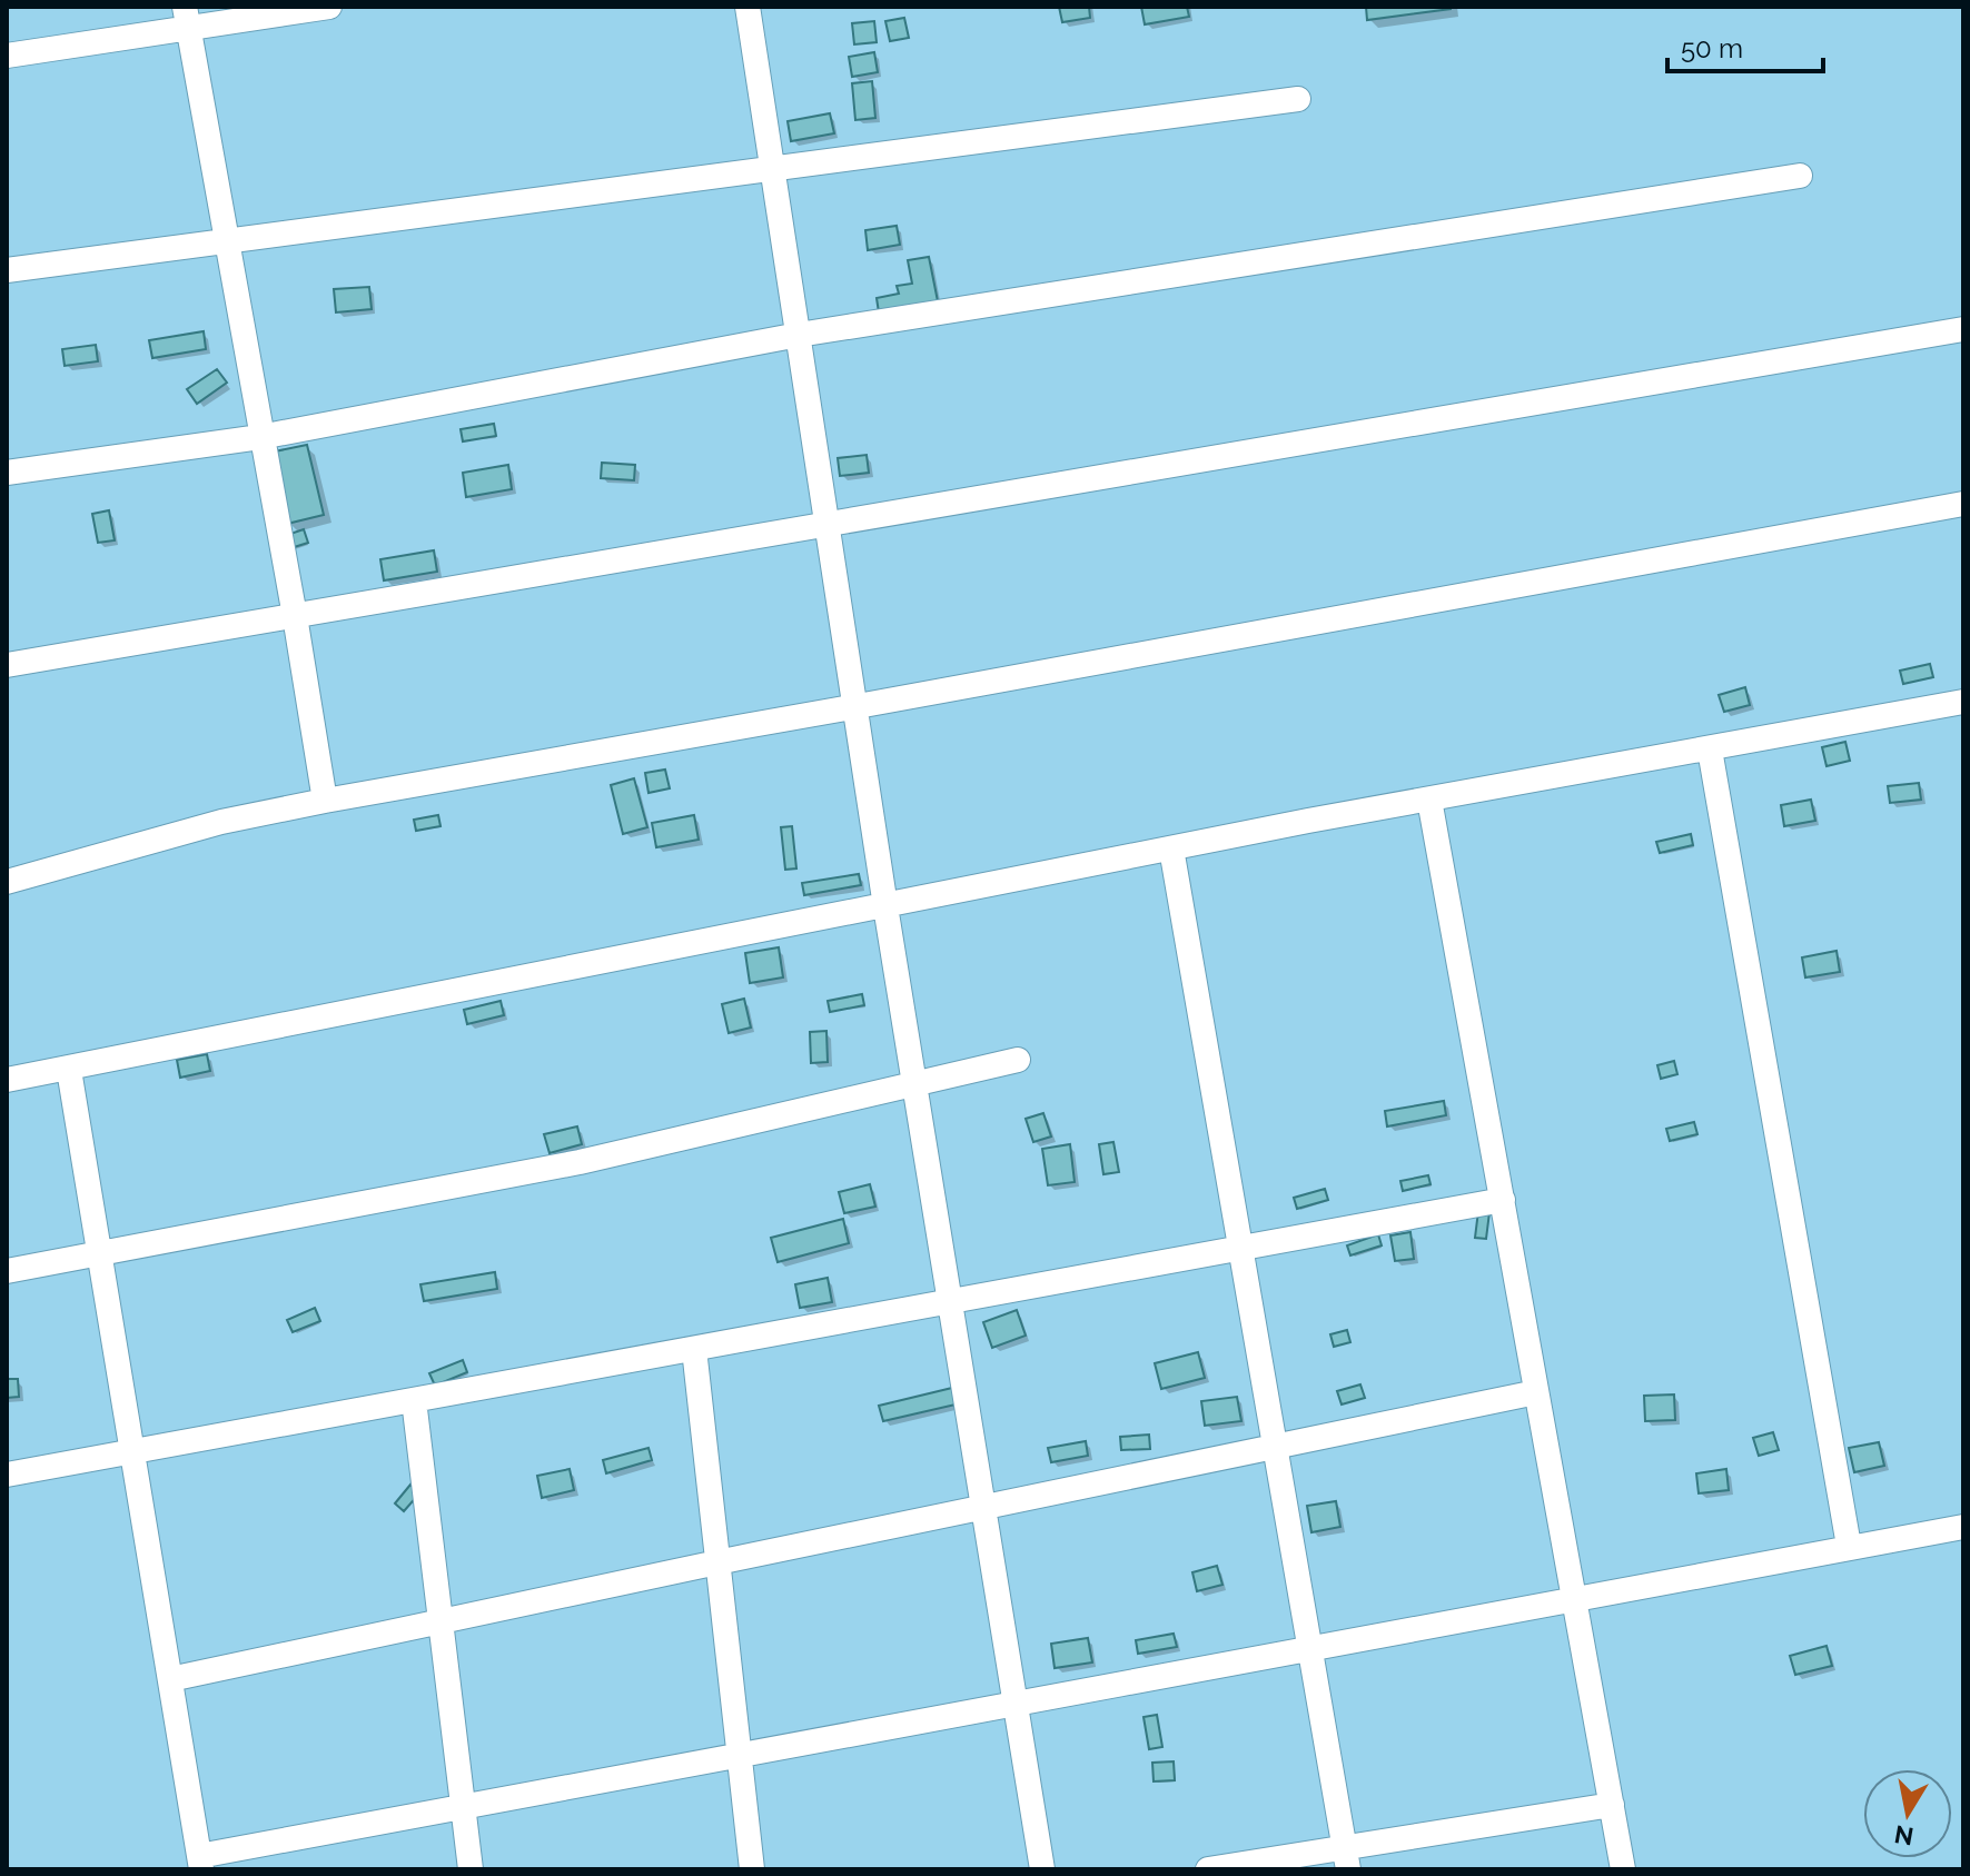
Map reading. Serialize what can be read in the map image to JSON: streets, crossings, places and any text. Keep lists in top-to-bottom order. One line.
{"scale_bar":"50 m","north":"bottom"}
